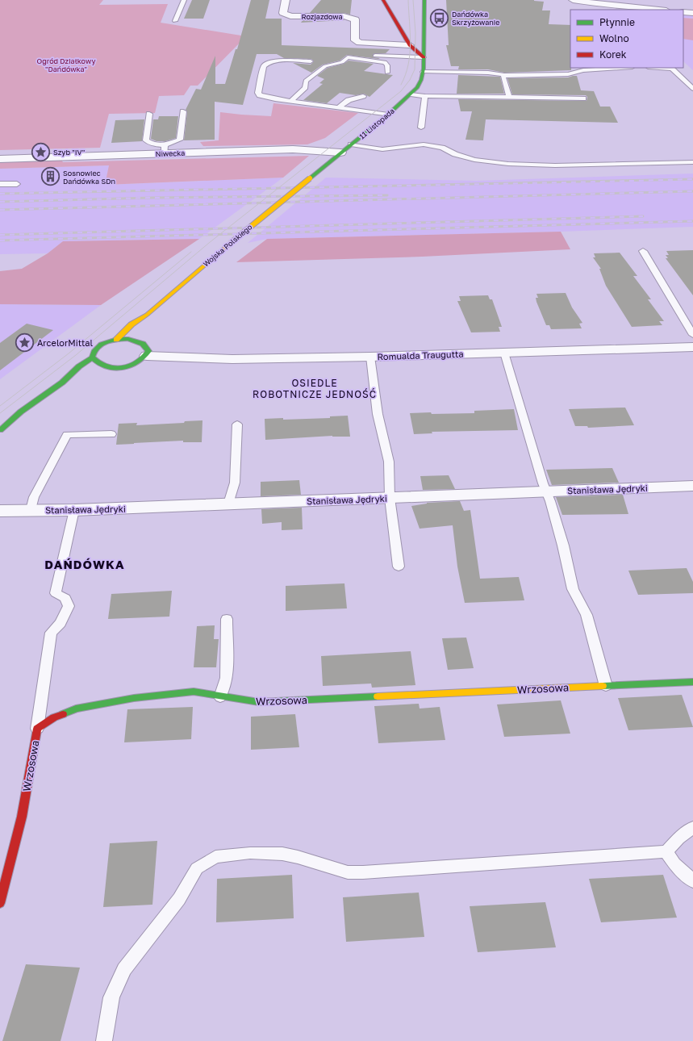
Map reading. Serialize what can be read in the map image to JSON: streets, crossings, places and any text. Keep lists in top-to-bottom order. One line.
{"streets":{"main road":["11 Listopada","Wojska Polskiego","Wrzosowa"],"street":["Rozjazdowa","Niwecka","Romualda Traugutta","Stanisława Jędryki"]},"crossings":[["11 Listopada","Niwecka"],["11 Listopada","Wojska Polskiego"]],"districts":["OSIEDLE ROBOTNICZE JEDNOŚĆ","DAŃDÓWKA"],"parks":["Ogród Działkowy \"Dańdówka\""],"places":{"bus stop":["Dańdówka Skrzyżowanie"],"place":["Szyb \"IV\"","ArcelorMittal"],"building":["Sosnowiec Dańdówka SDn"]},"legend":["Płynnie","Wolno","Korek"]}
